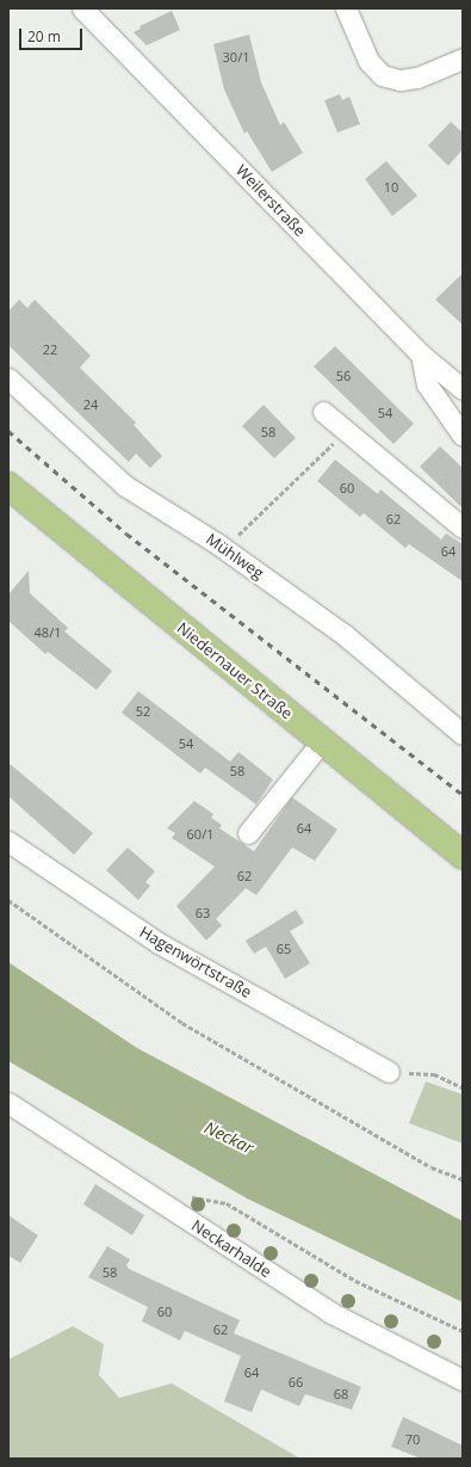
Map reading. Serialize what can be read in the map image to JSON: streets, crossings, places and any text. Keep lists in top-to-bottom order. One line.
{"streets":{"main road":["Niedernauer Straße"],"street":["Weilerstraße","Mühlweg","Hagenwörtstraße","Neckarhalde"]},"water":["Neckar"],"house_numbers":["30/1","10","22","56","24","54","58","60","62","64","48/1","52","54","58","64","60/1","62","63","65","58","60","62","64","66","68","70"],"scale_bar":"20 m"}
